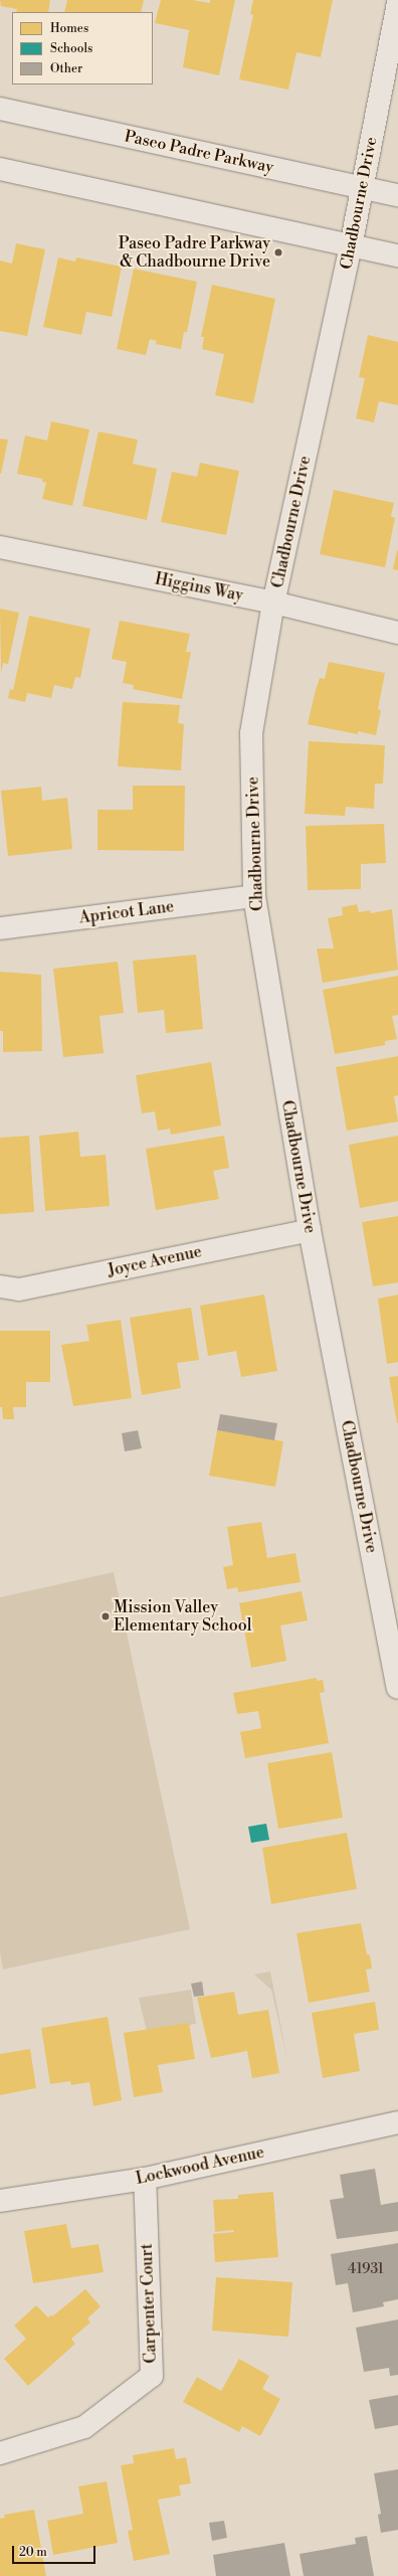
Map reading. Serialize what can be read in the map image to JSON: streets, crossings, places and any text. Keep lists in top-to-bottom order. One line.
{"streets":{"street":["Paseo Padre Parkway","Chadbourne Drive","Higgins Way","Apricot Lane","Joyce Avenue","Lockwood Avenue","Carpenter Court"]},"crossings":[["Paseo Padre Parkway","Chadbourne Drive"],["Chadbourne Drive","Higgins Way"],["Chadbourne Drive","Apricot Lane"],["Chadbourne Drive","Joyce Avenue"],["Lockwood Avenue","Carpenter Court"]],"places":["Paseo Padre Parkway & Chadbourne Drive","Mission Valley Elementary School"],"house_numbers":["41931"],"legend":["Homes","Schools","Other"],"scale_bar":"20 m"}
